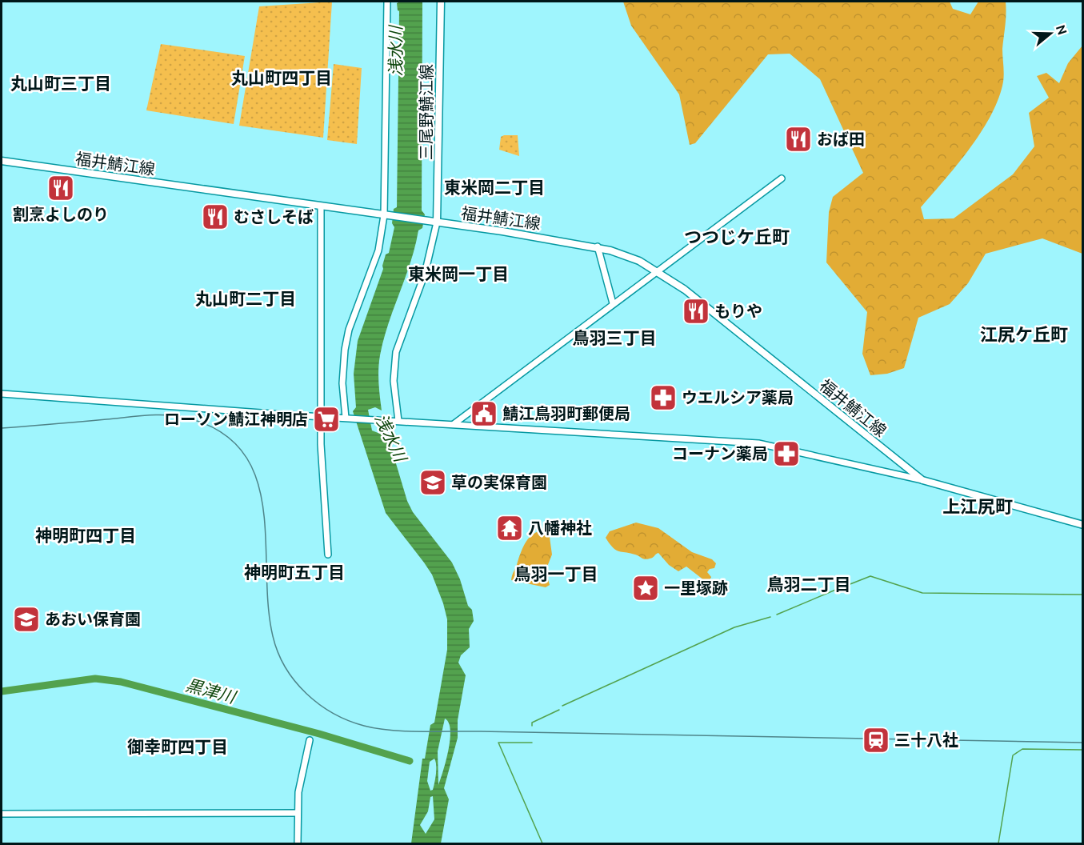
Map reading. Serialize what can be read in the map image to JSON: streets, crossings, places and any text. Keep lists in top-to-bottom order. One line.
{"streets":{"main road":["三尾野鯖江線","福井鯖江線"]},"crossings":[["三尾野鯖江線","福井鯖江線"]],"districts":["丸山町四丁目","丸山町三丁目","東米岡二丁目","つつじケ丘町","東米岡一丁目","丸山町二丁目","江尻ケ丘町","鳥羽三丁目","上江尻町","神明町四丁目","神明町五丁目","鳥羽一丁目","鳥羽二丁目","御幸町四丁目"],"water":["浅水川","黒津川"],"places":{"restaurant":["おば田","割烹よしのり","むさしそば","もりや"],"pharmacy":["ウエルシア薬局","コーナン薬局"],"public building":["鯖江鳥羽町郵便局"],"supermarket":["ローソン鯖江神明店"],"school or university":["草の実保育園","あおい保育園"],"temple":["八幡神社"],"place":["一里塚跡"],"station":["三十八社"]},"north":"right"}
